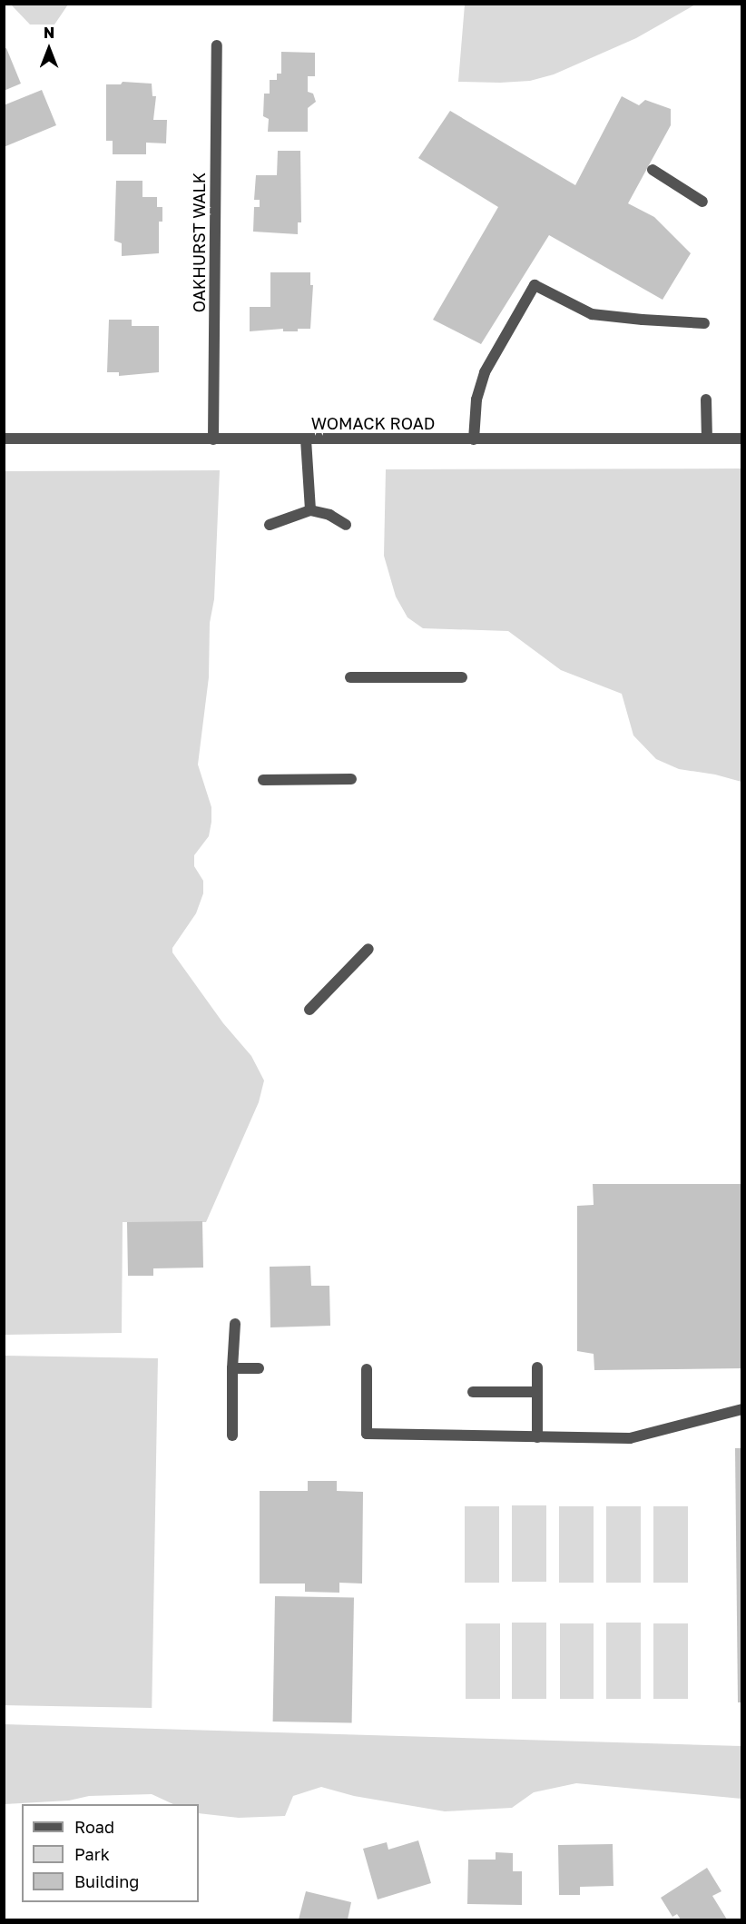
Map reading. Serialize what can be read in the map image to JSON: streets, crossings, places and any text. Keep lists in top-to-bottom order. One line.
{"streets":{"street":["OAKHURST WALK","WOMACK ROAD"]},"crossings":[["OAKHURST WALK","WOMACK ROAD"]],"legend":["Road","Park","Building"],"north":"top"}
